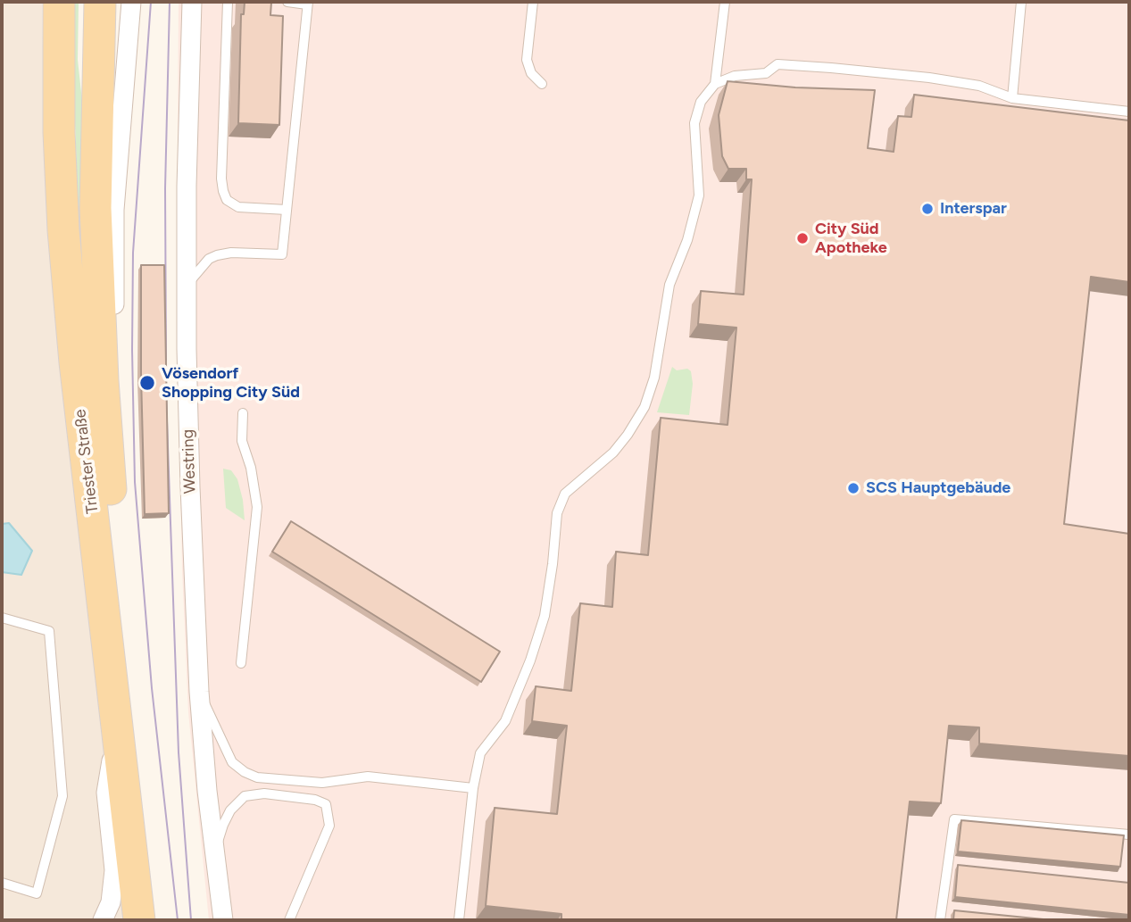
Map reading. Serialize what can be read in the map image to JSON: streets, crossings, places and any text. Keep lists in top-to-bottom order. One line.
{"streets":{"main road":["Triester Straße"],"street":["Westring"]},"places":["Interspar","City Süd Apotheke","Vösendorf Shopping City Süd","SCS Hauptgebäude"]}
